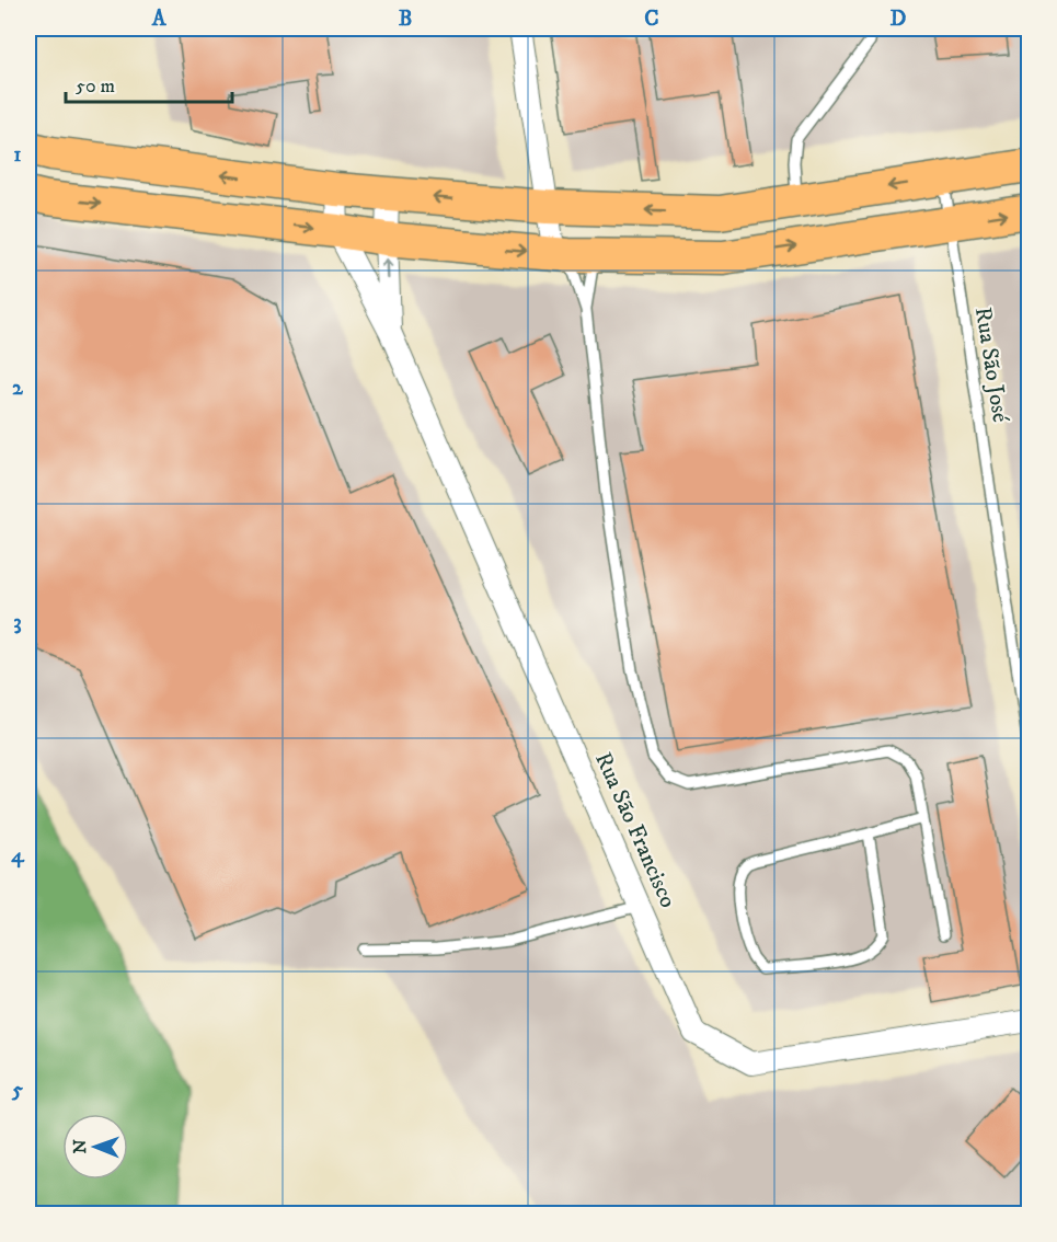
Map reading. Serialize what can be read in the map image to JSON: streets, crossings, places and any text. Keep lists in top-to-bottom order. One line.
{"streets":{"street":["Rua São Francisco"],"lane":["Rua São José"]},"scale_bar":"50 m","north":"left","grid":{"columns":["A","B","C","D"],"rows":["1","2","3","4","5"]}}
